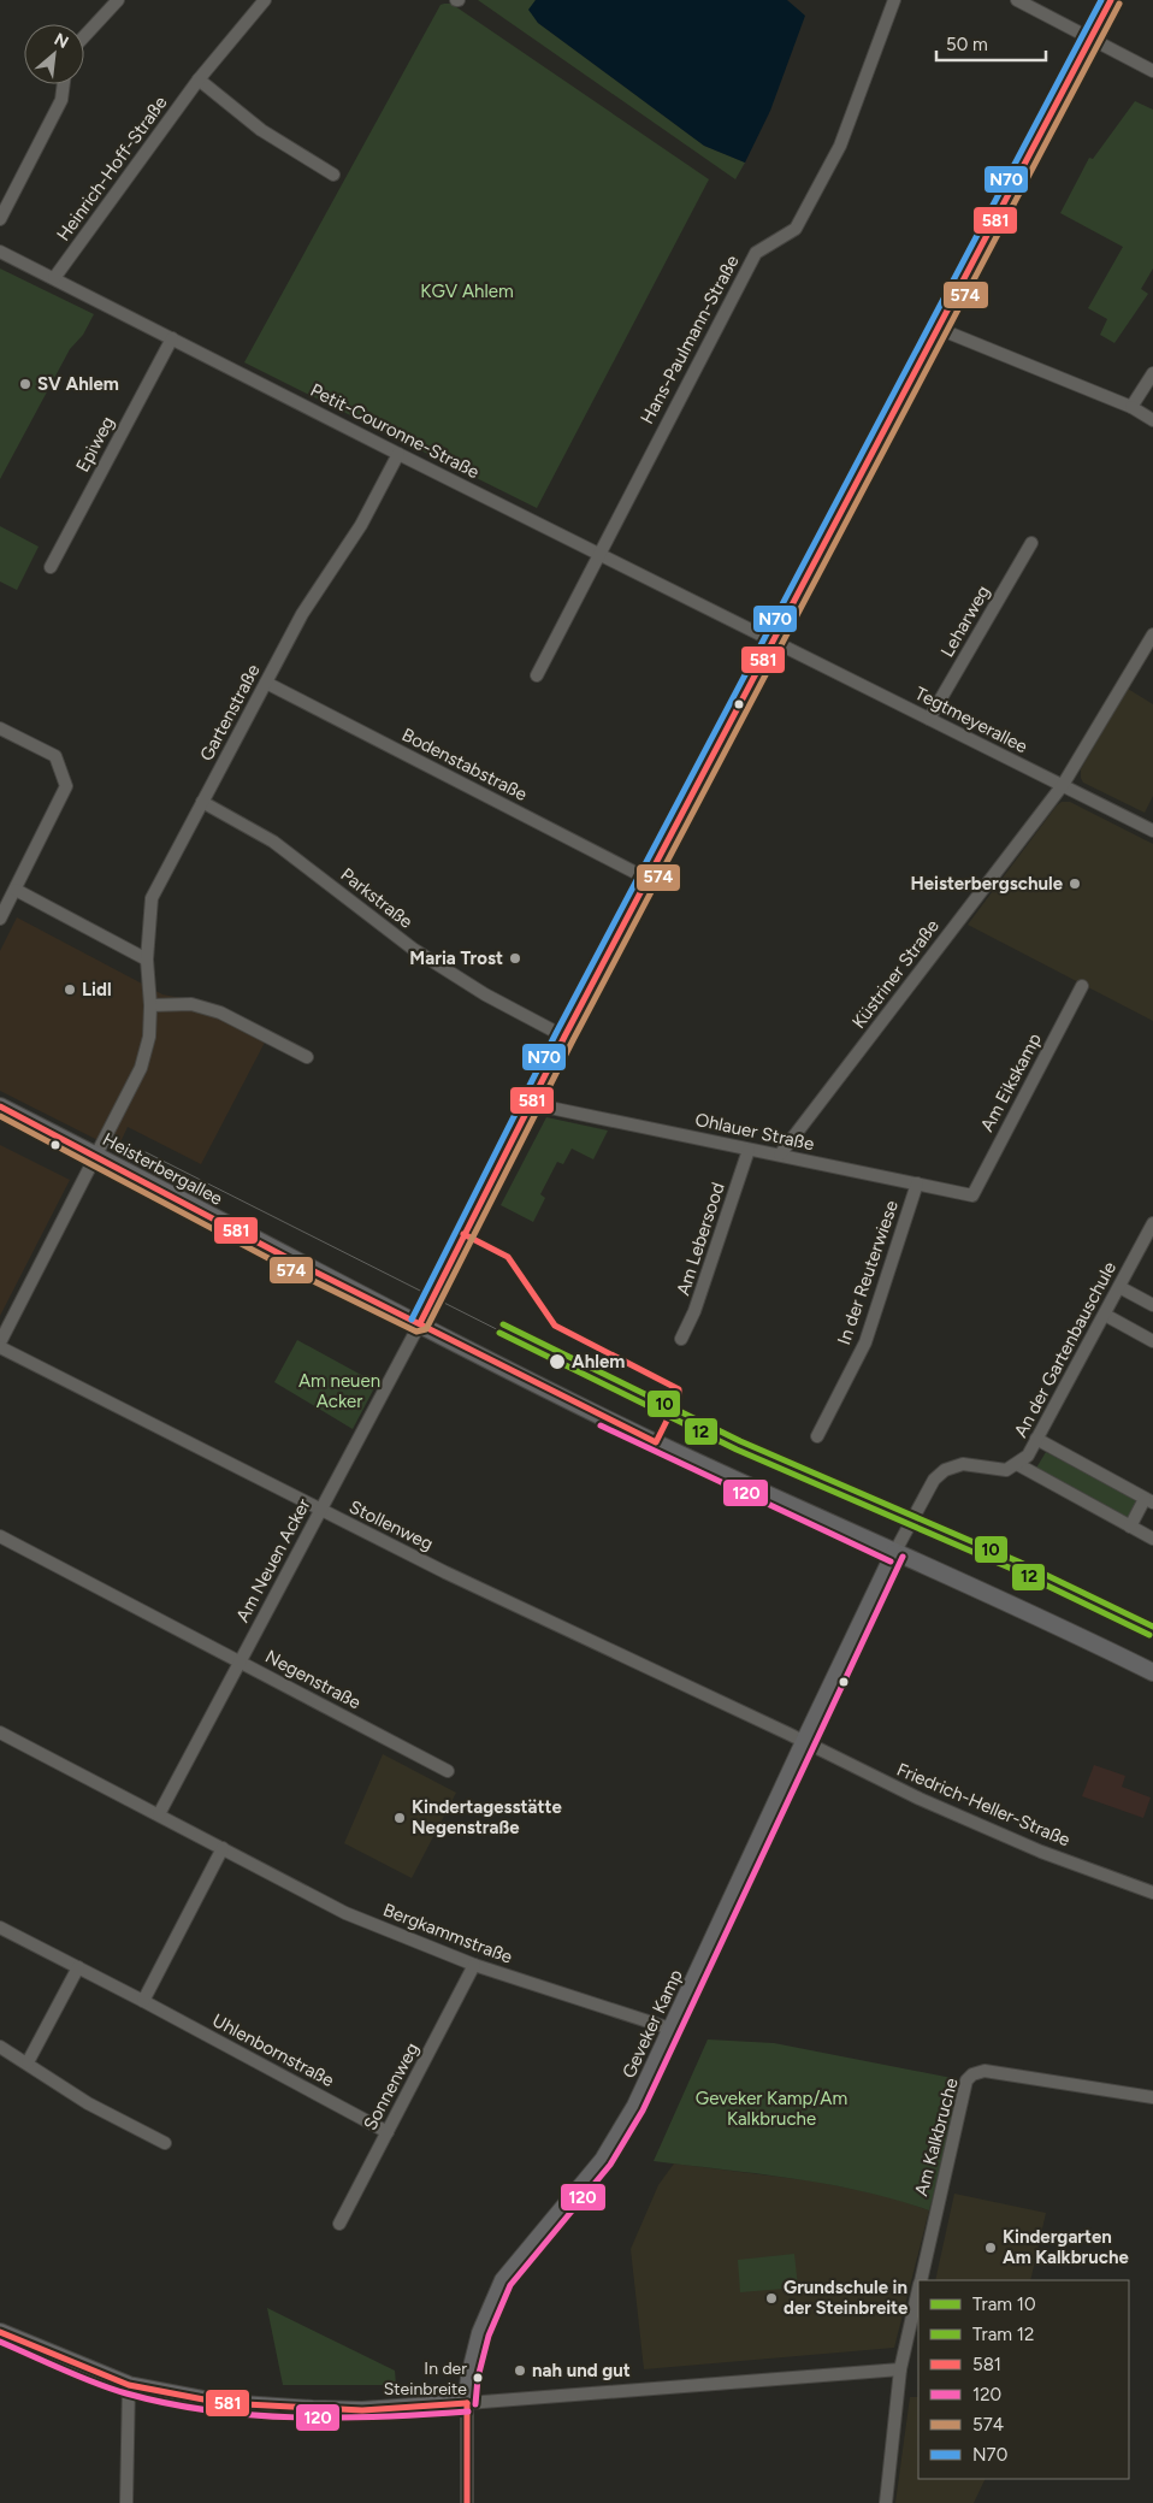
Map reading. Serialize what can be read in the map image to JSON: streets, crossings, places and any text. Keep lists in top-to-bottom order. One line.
{"streets":{"street":["Heinrich-Hoff-Straße","Hans-Paulmann-Straße","Petit-Couronne-Straße","Epiweg","Leharweg","Gartenstraße","Tegtmeyerallee","Bodenstabstraße","Parkstraße","Küstriner Straße","Am Eikskamp","Ohlauer Straße","Heisterbergallee","Am Lebersood","In der Reuterwiese","An der Gartenbauschule","Stollenweg","Am Neuen Acker","Negenstraße","Friedrich-Heller-Straße","Bergkammstraße","Geveker Kamp","Uhlenbornstraße","Sonnenweg","Am Kalkbruche"]},"crossings":[["Heinrich-Hoff-Straße","Petit-Couronne-Straße"],["Hans-Paulmann-Straße","Petit-Couronne-Straße"],["Petit-Couronne-Straße","Epiweg"],["Petit-Couronne-Straße","Gartenstraße"],["Petit-Couronne-Straße","Tegtmeyerallee"],["Leharweg","Tegtmeyerallee"],["Gartenstraße","Bodenstabstraße"],["Gartenstraße","Parkstraße"],["Gartenstraße","Heisterbergallee"],["Gartenstraße","Stollenweg"],["Tegtmeyerallee","Küstriner Straße"],["Küstriner Straße","Ohlauer Straße"],["Am Eikskamp","Ohlauer Straße"],["Ohlauer Straße","Am Lebersood"],["Ohlauer Straße","In der Reuterwiese"],["Heisterbergallee","An der Gartenbauschule"],["Heisterbergallee","Am Neuen Acker"],["Heisterbergallee","Geveker Kamp"],["An der Gartenbauschule","Geveker Kamp"],["Stollenweg","Am Neuen Acker"],["Stollenweg","Friedrich-Heller-Straße"],["Stollenweg","Geveker Kamp"],["Am Neuen Acker","Negenstraße"],["Am Neuen Acker","Bergkammstraße"],["Friedrich-Heller-Straße","Geveker Kamp"],["Bergkammstraße","Geveker Kamp"],["Bergkammstraße","Sonnenweg"],["Uhlenbornstraße","Sonnenweg"]],"parks":["KGV Ahlem","Am neuen Acker","Geveker Kamp/Am Kalkbruche"],"places":["SV Ahlem","Heisterbergschule","Maria Trost","Lidl","Ahlem","Kindertagesstätte Negenstraße","Kindergarten Am Kalkbruche","Grundschule in der Steinbreite","nah und gut","In der Steinbreite"],"lines":["transit line 581","transit line N70","transit line 574","tram line 10","tram line 12","transit line 120"],"legend":["Tram 10","Tram 12","581","120","574","N70"],"scale_bar":"50 m","north":"top right"}
